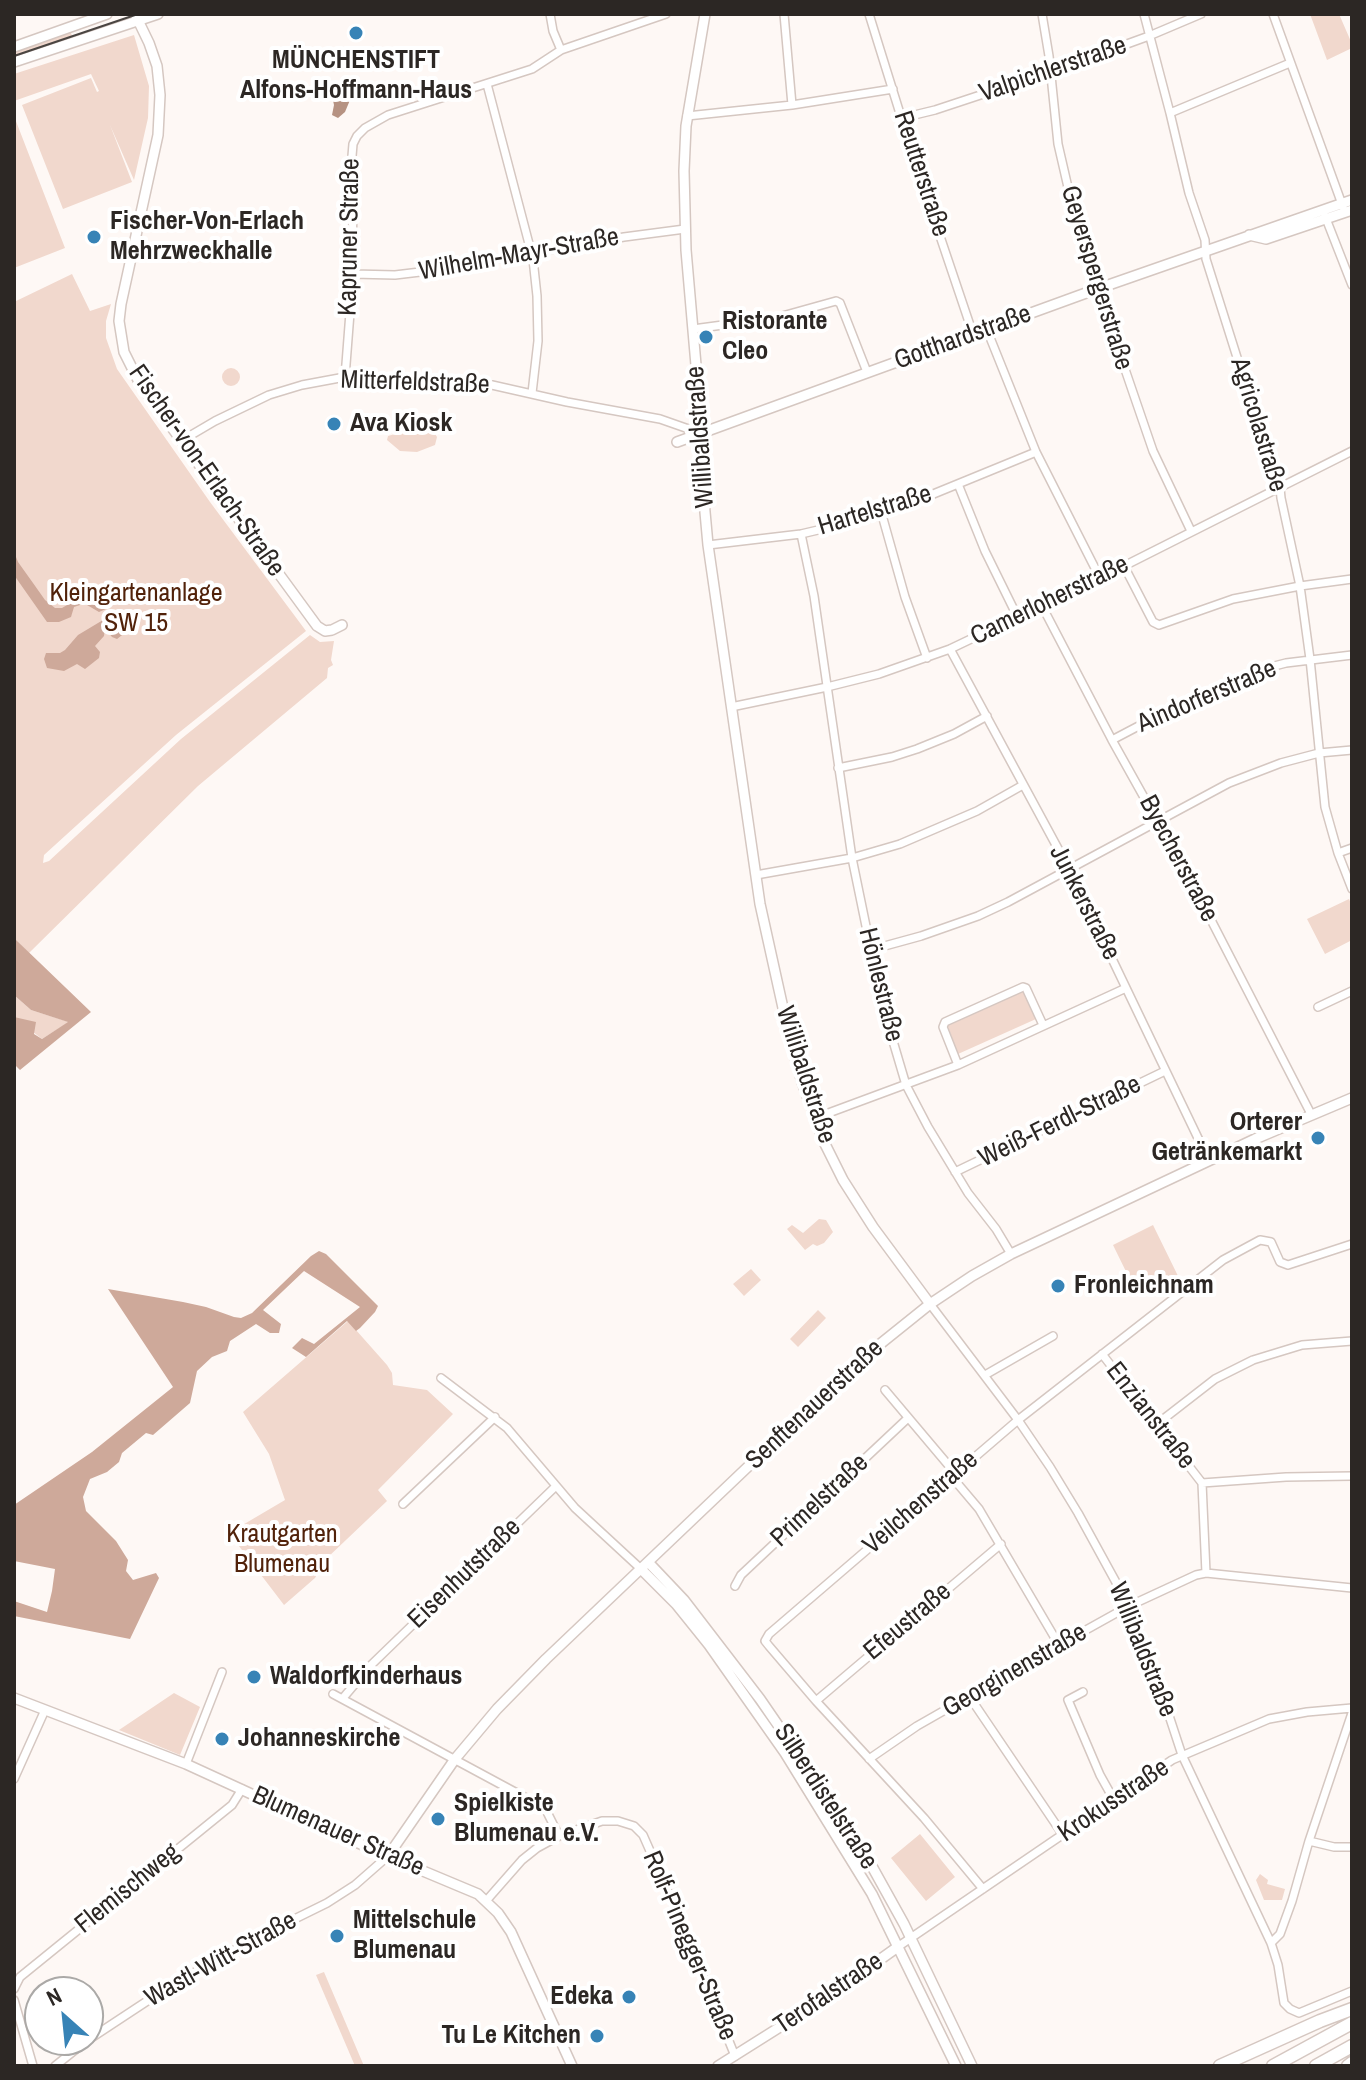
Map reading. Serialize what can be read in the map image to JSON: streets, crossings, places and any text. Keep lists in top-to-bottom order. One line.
{"streets":{"street":["Valpichlerstraße","Reutterstraße","Kapruner Straße","Wilhelm-Mayr-Straße","Geyerspergerstraße","Gotthardstraße","Mitterfeldstraße","Agricolastraße","Willibaldstraße","Fischer-von-Erlach-Straße","Hartelstraße","Camerloherstraße","Aindorferstraße","Byecherstraße","Junkerstraße","Hönlestraße","Weiß-Ferdl-Straße","Senftenauerstraße","Enzianstraße","Primelstraße","Veilchenstraße","Eisenhutstraße","Efeustraße","Georginenstraße","Silberdistelstraße","Krokusstraße","Blumenauer Straße","Flemischweg","Rolf-Pinegger-Straße","Wastl-Witt-Straße","Terofalstraße"]},"crossings":[["Valpichlerstraße","Reutterstraße"],["Valpichlerstraße","Geyerspergerstraße"],["Valpichlerstraße","Agricolastraße"],["Reutterstraße","Gotthardstraße"],["Kapruner Straße","Wilhelm-Mayr-Straße"],["Kapruner Straße","Mitterfeldstraße"],["Wilhelm-Mayr-Straße","Willibaldstraße"],["Geyerspergerstraße","Gotthardstraße"],["Geyerspergerstraße","Camerloherstraße"],["Gotthardstraße","Mitterfeldstraße"],["Gotthardstraße","Agricolastraße"],["Gotthardstraße","Willibaldstraße"],["Mitterfeldstraße","Willibaldstraße"],["Mitterfeldstraße","Fischer-von-Erlach-Straße"],["Agricolastraße","Camerloherstraße"],["Agricolastraße","Aindorferstraße"],["Willibaldstraße","Hartelstraße"],["Willibaldstraße","Camerloherstraße"],["Willibaldstraße","Senftenauerstraße"],["Willibaldstraße","Veilchenstraße"],["Willibaldstraße","Georginenstraße"],["Willibaldstraße","Krokusstraße"],["Hartelstraße","Hönlestraße"],["Camerloherstraße","Byecherstraße"],["Camerloherstraße","Junkerstraße"],["Camerloherstraße","Hönlestraße"],["Aindorferstraße","Byecherstraße"],["Byecherstraße","Senftenauerstraße"],["Junkerstraße","Weiß-Ferdl-Straße"],["Junkerstraße","Senftenauerstraße"],["Hönlestraße","Weiß-Ferdl-Straße"],["Hönlestraße","Senftenauerstraße"],["Senftenauerstraße","Silberdistelstraße"],["Senftenauerstraße","Blumenauer Straße"],["Senftenauerstraße","Wastl-Witt-Straße"],["Enzianstraße","Veilchenstraße"],["Enzianstraße","Georginenstraße"],["Veilchenstraße","Efeustraße"],["Veilchenstraße","Georginenstraße"],["Veilchenstraße","Krokusstraße"],["Eisenhutstraße","Silberdistelstraße"],["Silberdistelstraße","Krokusstraße"],["Silberdistelstraße","Terofalstraße"],["Krokusstraße","Terofalstraße"],["Blumenauer Straße","Flemischweg"],["Blumenauer Straße","Rolf-Pinegger-Straße"],["Blumenauer Straße","Wastl-Witt-Straße"],["Rolf-Pinegger-Straße","Terofalstraße"]],"parks":["Kleingartenanlage SW 15","Krautgarten Blumenau"],"places":["MÜNCHENSTIFT Alfons-Hoffmann-Haus","Fischer-Von-Erlach Mehrzweckhalle","Ristorante Cleo","Ava Kiosk","Orterer Getränkemarkt","Fronleichnam","Waldorfkinderhaus","Johanneskirche","Spielkiste Blumenau e.V.","Mittelschule Blumenau","Edeka","Tu Le Kitchen"],"north":"top left"}
